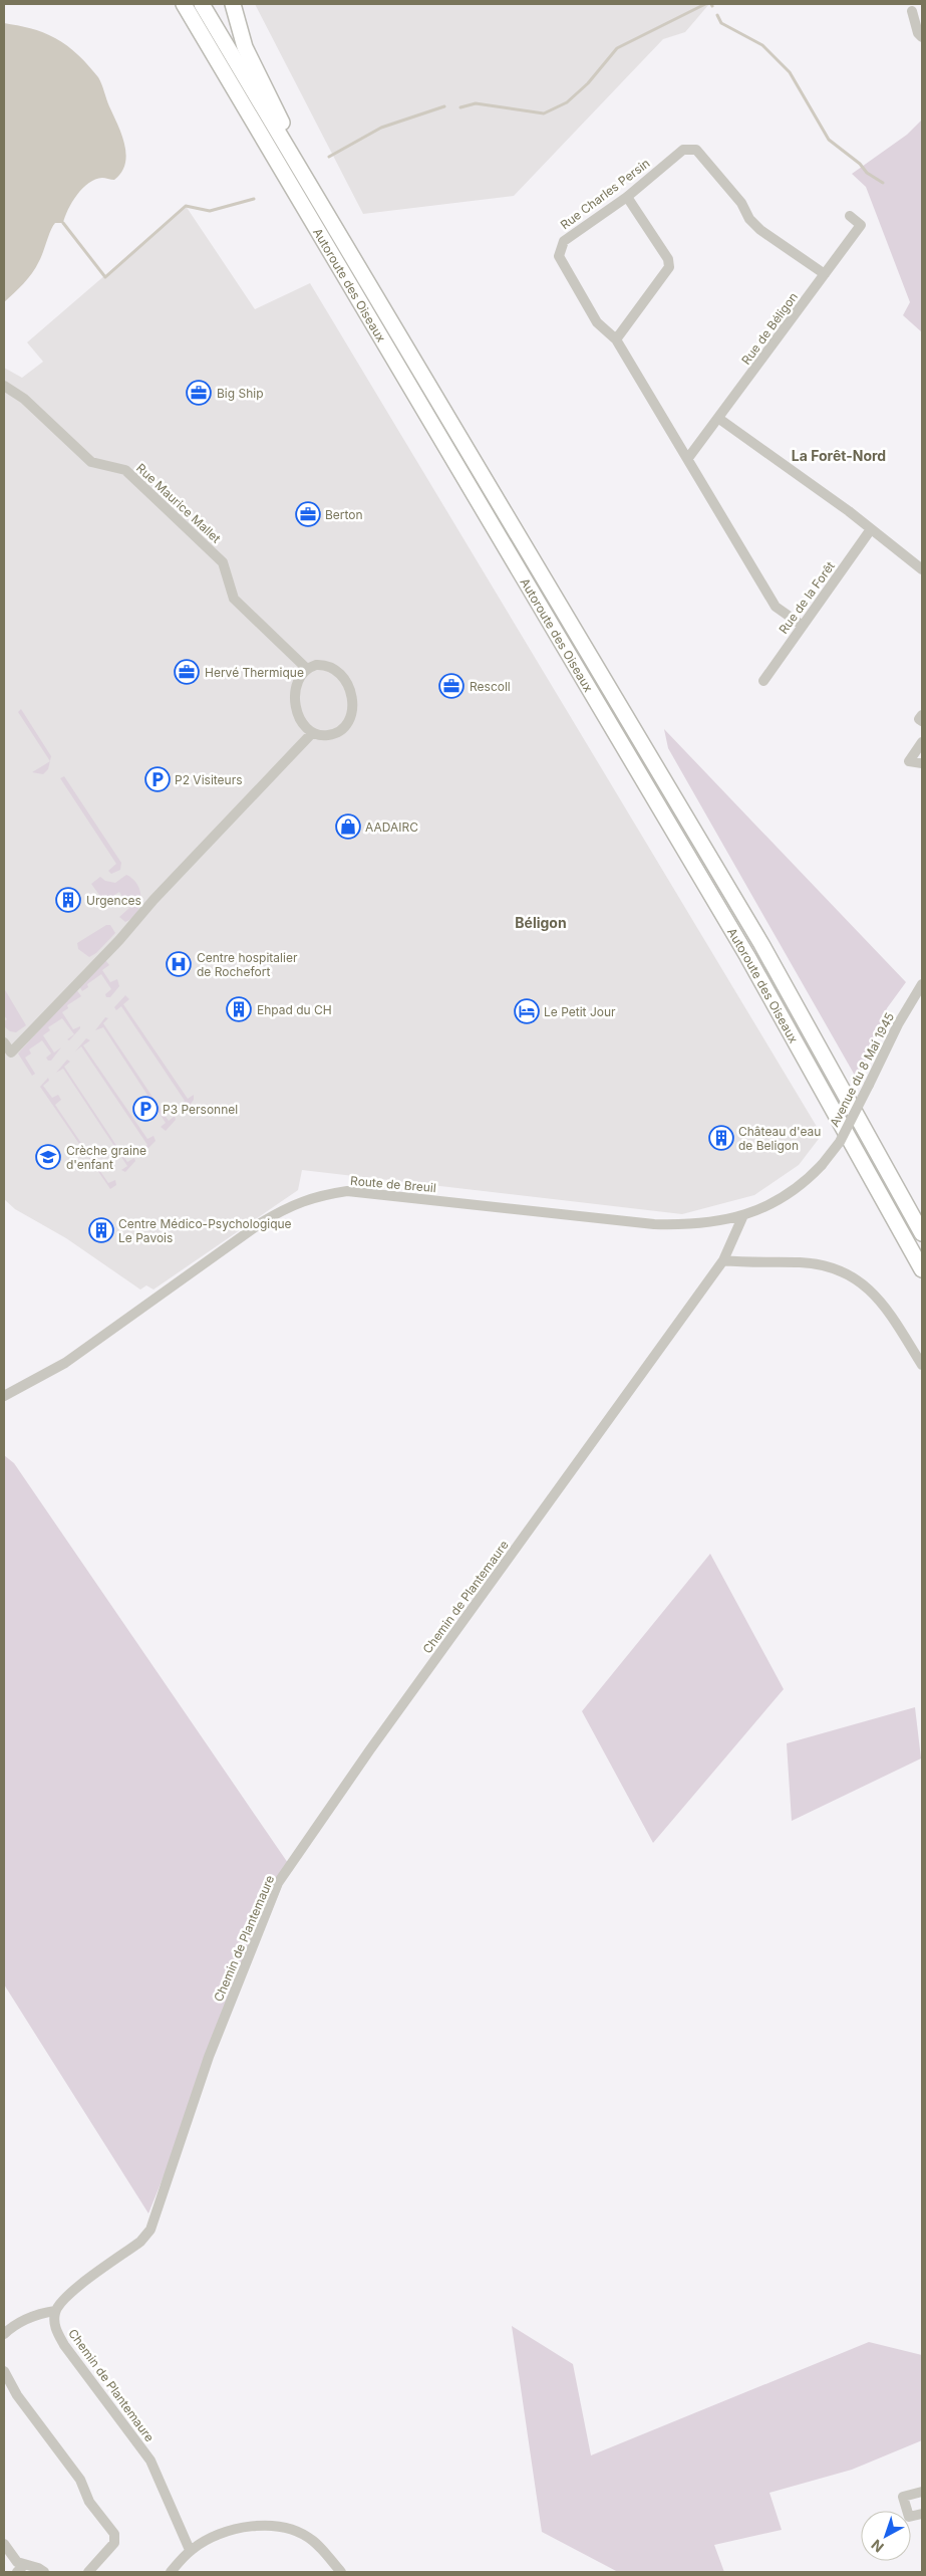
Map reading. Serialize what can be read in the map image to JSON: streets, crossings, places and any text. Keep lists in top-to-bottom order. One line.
{"streets":{"highway":["Autoroute des Oiseaux"],"street":["Rue Charles Persin","Rue de Béligon","Rue Maurice Mallet","Rue de la Forêt","Avenue du 8 Mai 1945","Route de Breuil","Chemin de Plantemaure"]},"crossings":[["Rue Charles Persin","Rue de Béligon"],["Rue Charles Persin","Rue de la Forêt"],["Avenue du 8 Mai 1945","Route de Breuil"]],"districts":["La Forêt-Nord","Béligon"],"places":{"office":["Big Ship","Berton","Hervé Thermique","Rescoll"],"parking":["P2 Visiteurs","P3 Personnel"],"shop":["AADAIRC"],"building":["Urgences","Ehpad du CH","Château d'eau de Beligon","Centre Médico-Psychologique Le Pavois"],"hospital":["Centre hospitalier de Rochefort"],"hotel":["Le Petit Jour"],"school or university":["Crèche graine d'enfant"]},"north":"bottom left"}
